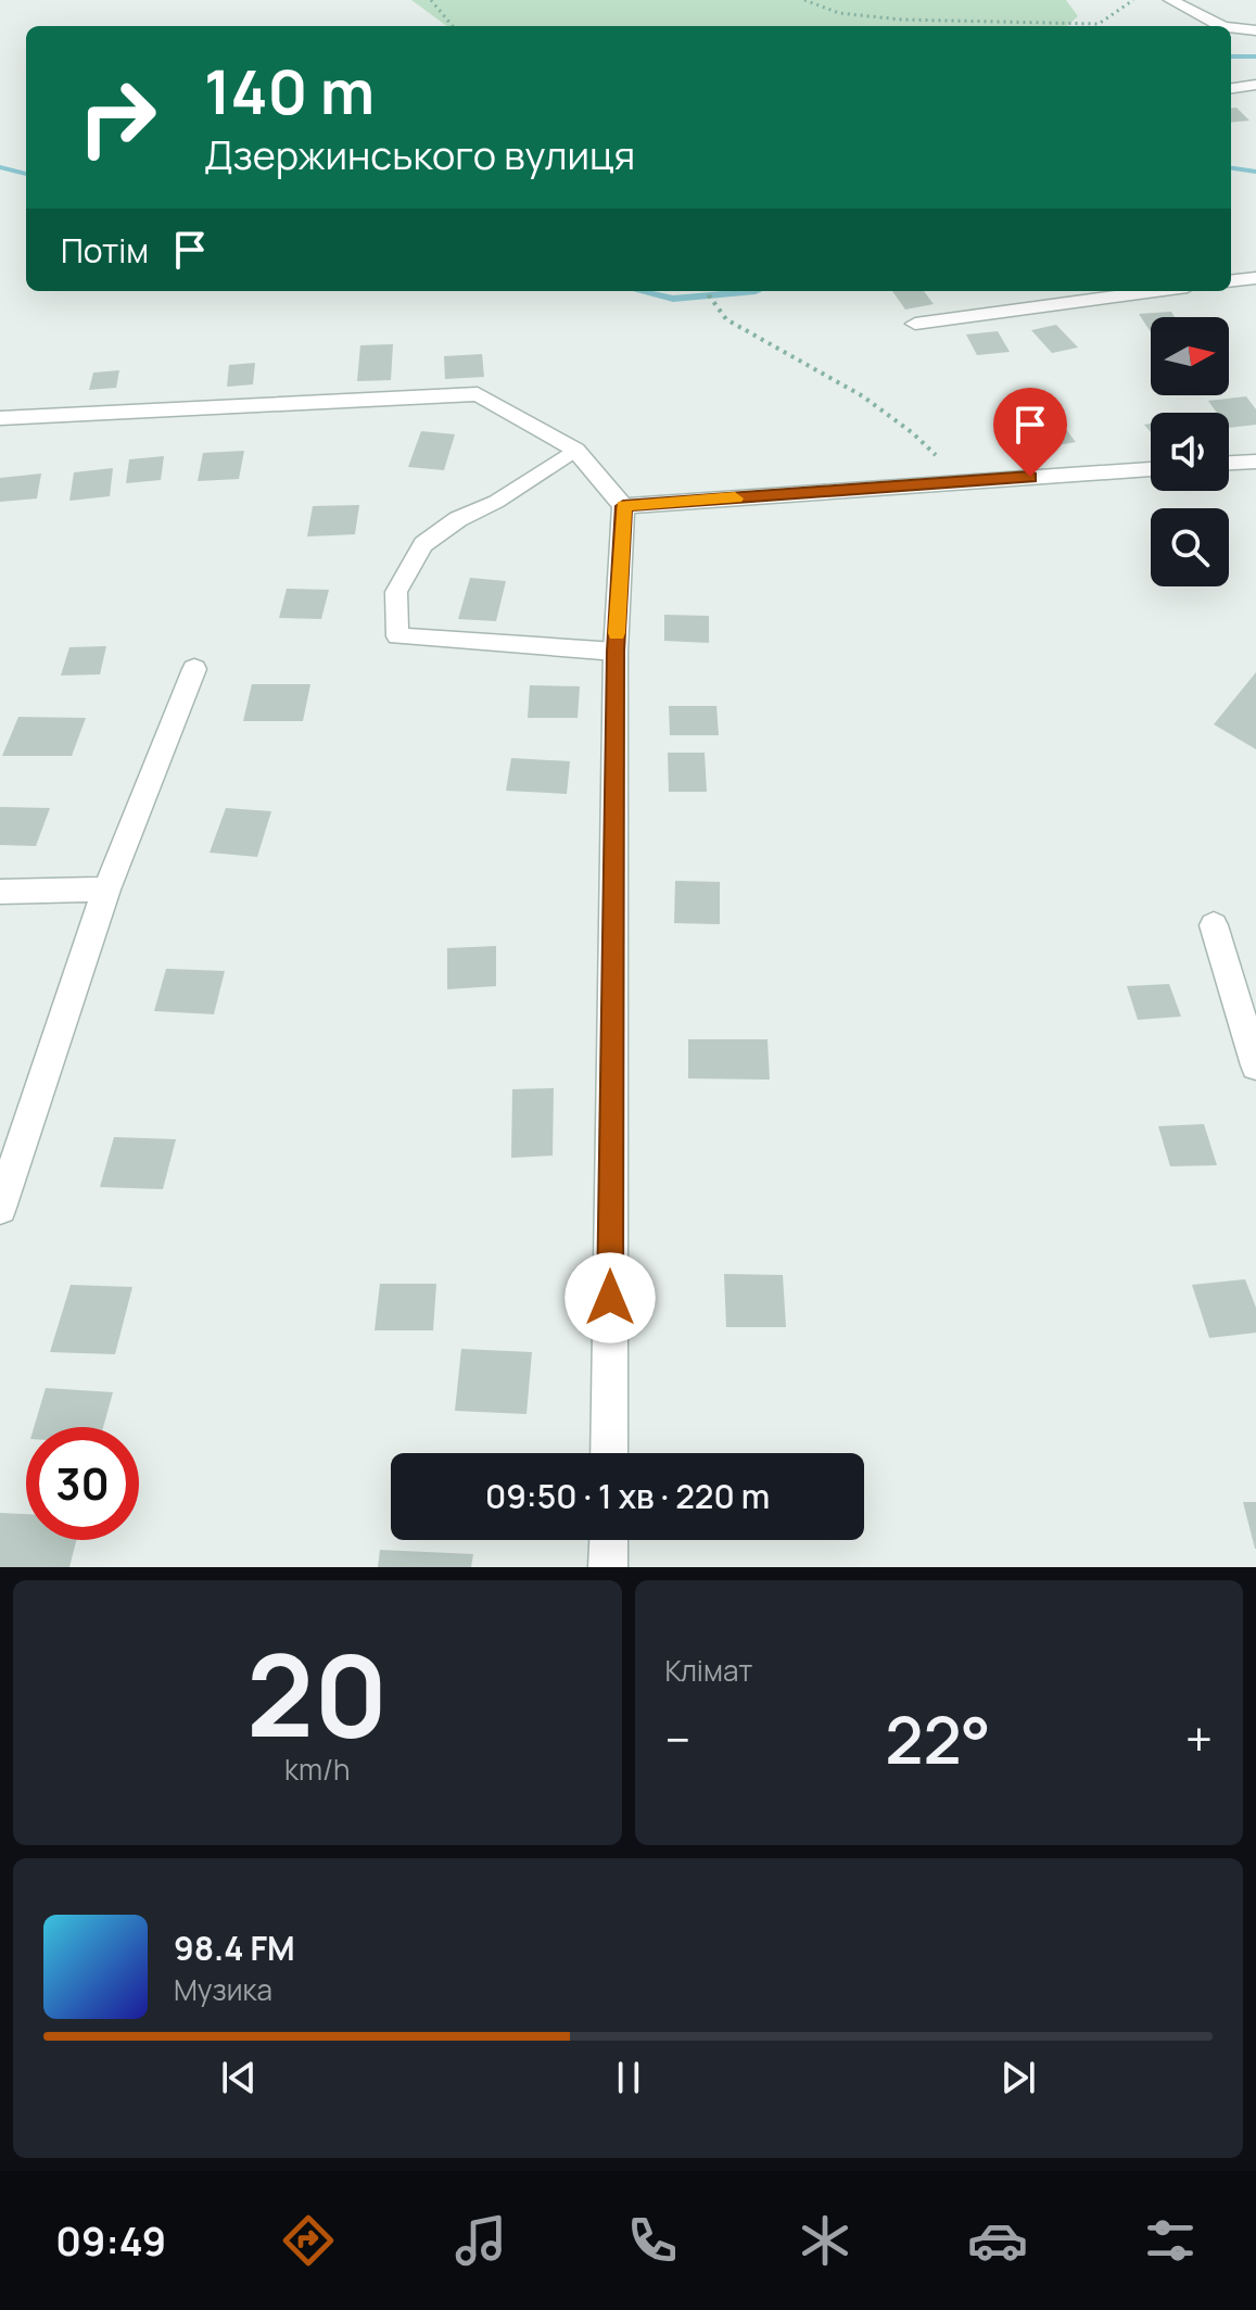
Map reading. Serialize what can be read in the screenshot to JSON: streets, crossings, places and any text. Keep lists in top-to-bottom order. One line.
{"north":"right","page":{"turn":["140 m","Дзержинського вулиця"],"then":"Потім","limit":"30","trip":"09:50 · 1 хв · 220 m","tile":[["20","km/h"],"Клімат"],"heat":["−","22°","+"],"song":["98.4 FM","Музика"],"tabs":"09:49"}}
